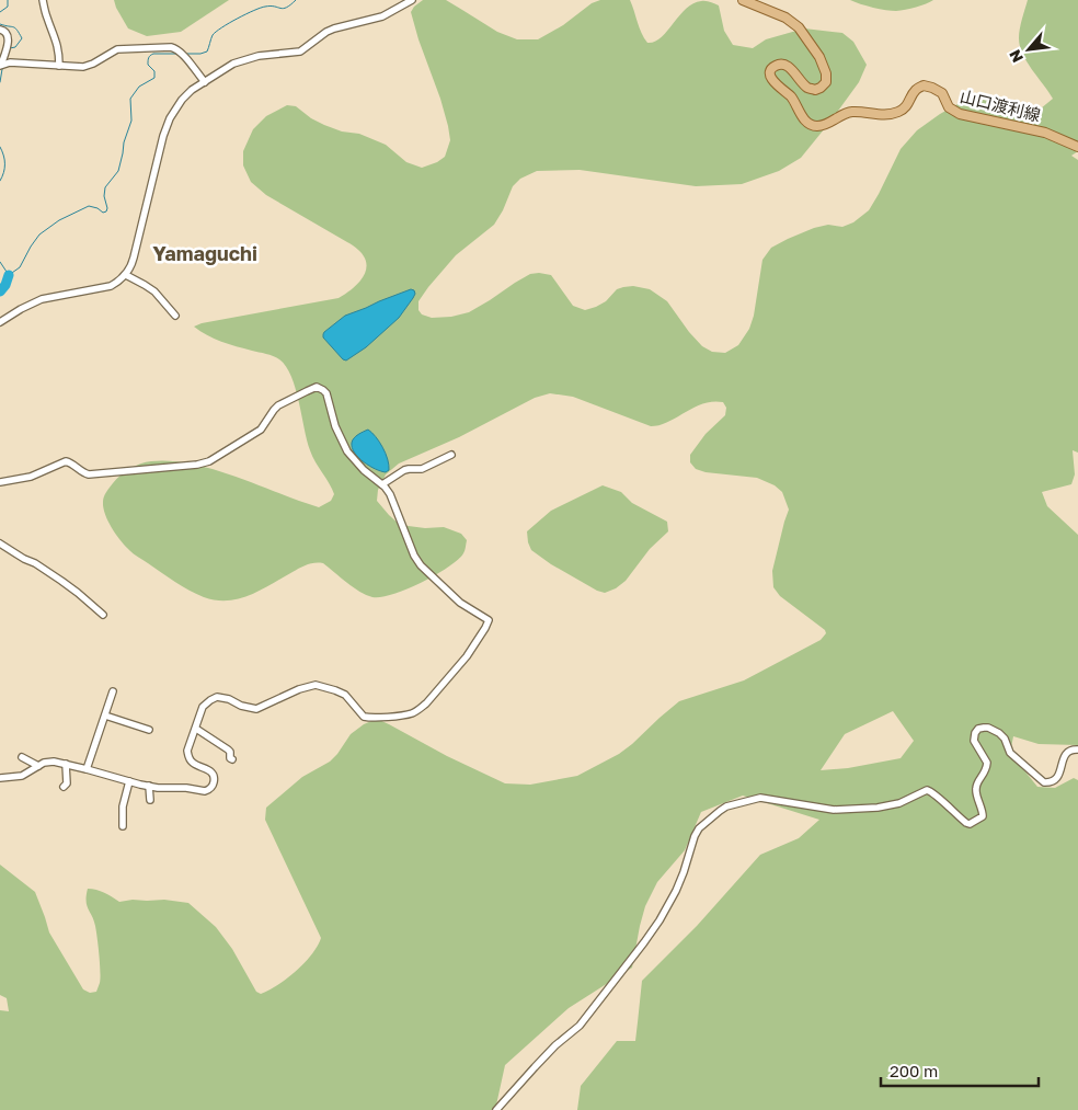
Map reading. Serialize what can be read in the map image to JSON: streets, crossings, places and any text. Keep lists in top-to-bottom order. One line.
{"streets":{"main road":["山口渡利線"]},"districts":["Yamaguchi"],"scale_bar":"200 m","north":"bottom left"}
